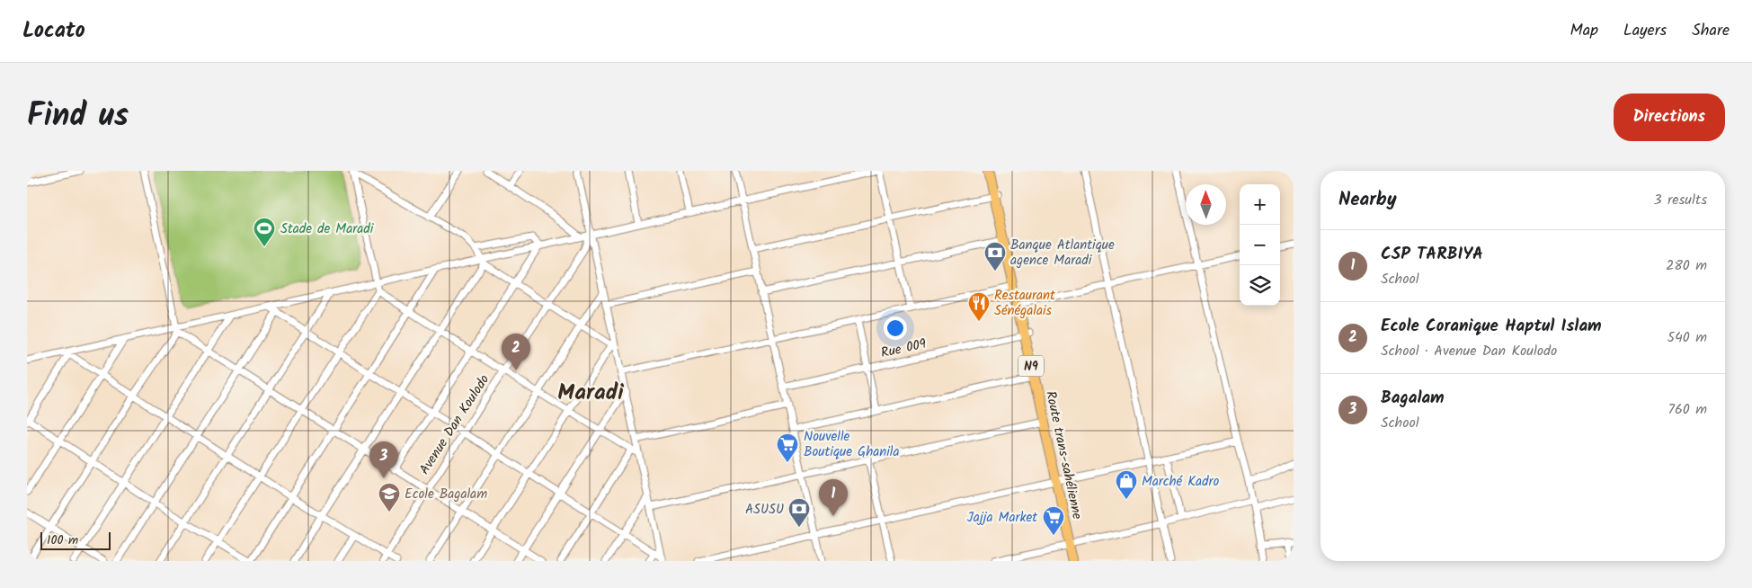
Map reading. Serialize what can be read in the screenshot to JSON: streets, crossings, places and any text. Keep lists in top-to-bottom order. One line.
{"streets":{"highway":["N9","Route trans-sahélienne"],"street":["Rue 009","Avenue Dan Koulodo"]},"crossings":[["Rue 009","Route trans-sahélienne"]],"districts":["Maradi"],"places":{"sports":["Stade de Maradi"],"bank":["Banque Atlantique agence Maradi","ASUSU"],"restaurant":["Restaurant Sénégalais"],"supermarket":["Nouvelle Boutique Ghanila","Jajja Market"],"shop":["Marché Kadro"],"school or university":["Ecole Bagalam"]},"scale_bar":"100 m","north":"top","page":{"header":"Locato","nav":["Map","Layers","Share"],"title":"Find us","buttons":"Directions","heading":["Nearby","3 results"],"map_buttons":["+","−"],"list":[{"mark":"1","name":"CSP TARBIYA","note":"School","value":"280 m"},{"mark":"2","name":"Ecole Coranique Haptul Islam","note":"School · Avenue Dan Koulodo","value":"540 m"},{"mark":"3","name":"Bagalam","note":"School","value":"760 m"}],"pins":["2","3","1"],"scale":"100 m"}}
